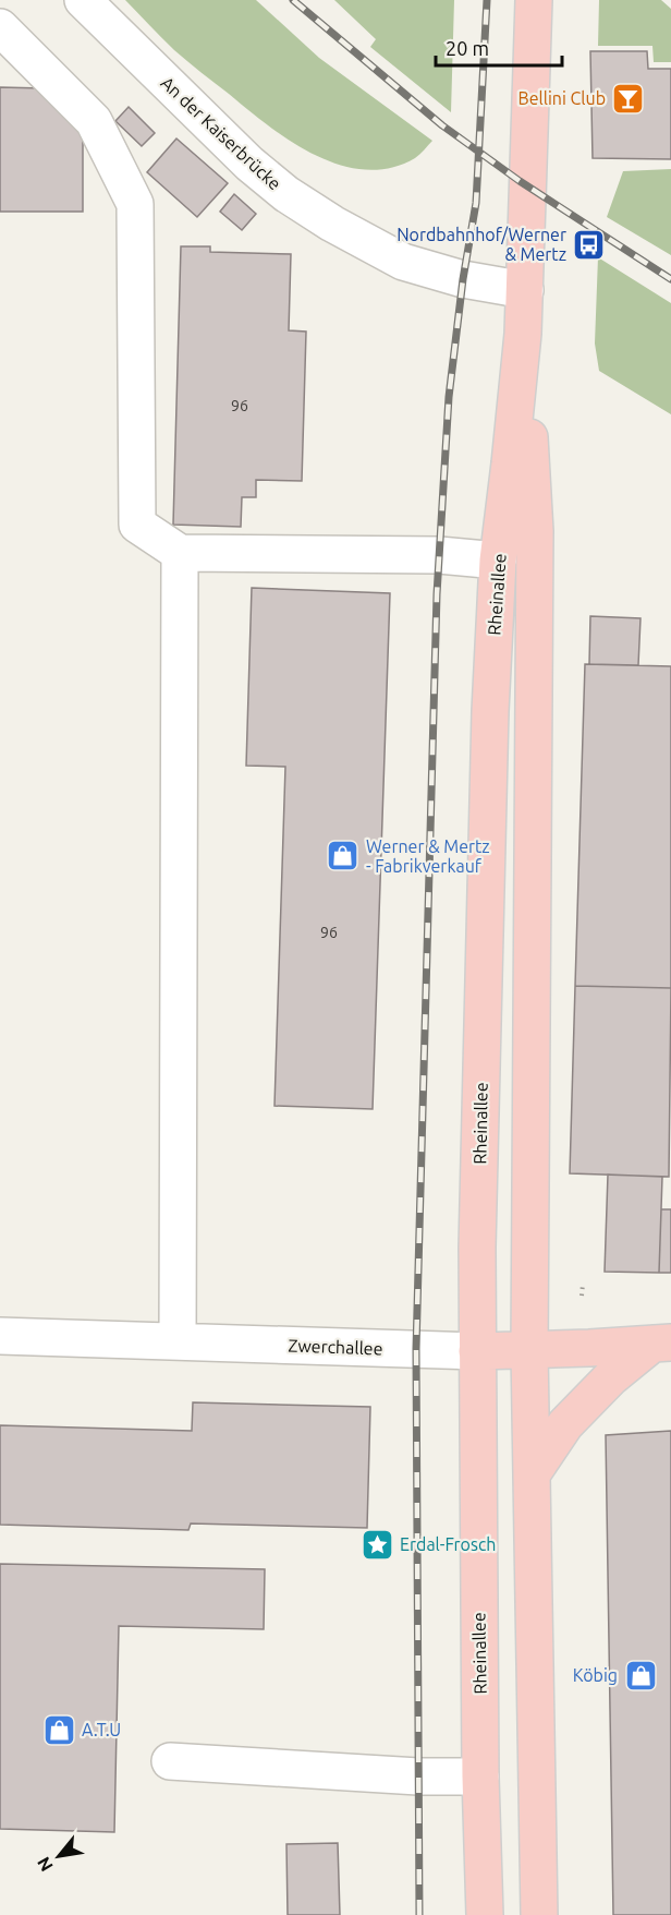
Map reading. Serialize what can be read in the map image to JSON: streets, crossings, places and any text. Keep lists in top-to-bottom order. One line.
{"streets":{"main road":["Rheinallee","Zwerchallee"],"street":["An der Kaiserbrücke"]},"crossings":[["An der Kaiserbrücke","Rheinallee"],["Rheinallee","Zwerchallee"]],"places":{"bar":["Bellini Club"],"bus stop":["Nordbahnhof/Werner & Mertz"],"shop":["Werner & Mertz - Fabrikverkauf","Köbig","A.T.U"],"place":["Erdal-Frosch"]},"house_numbers":["96","96"],"scale_bar":"20 m","north":"bottom left"}
